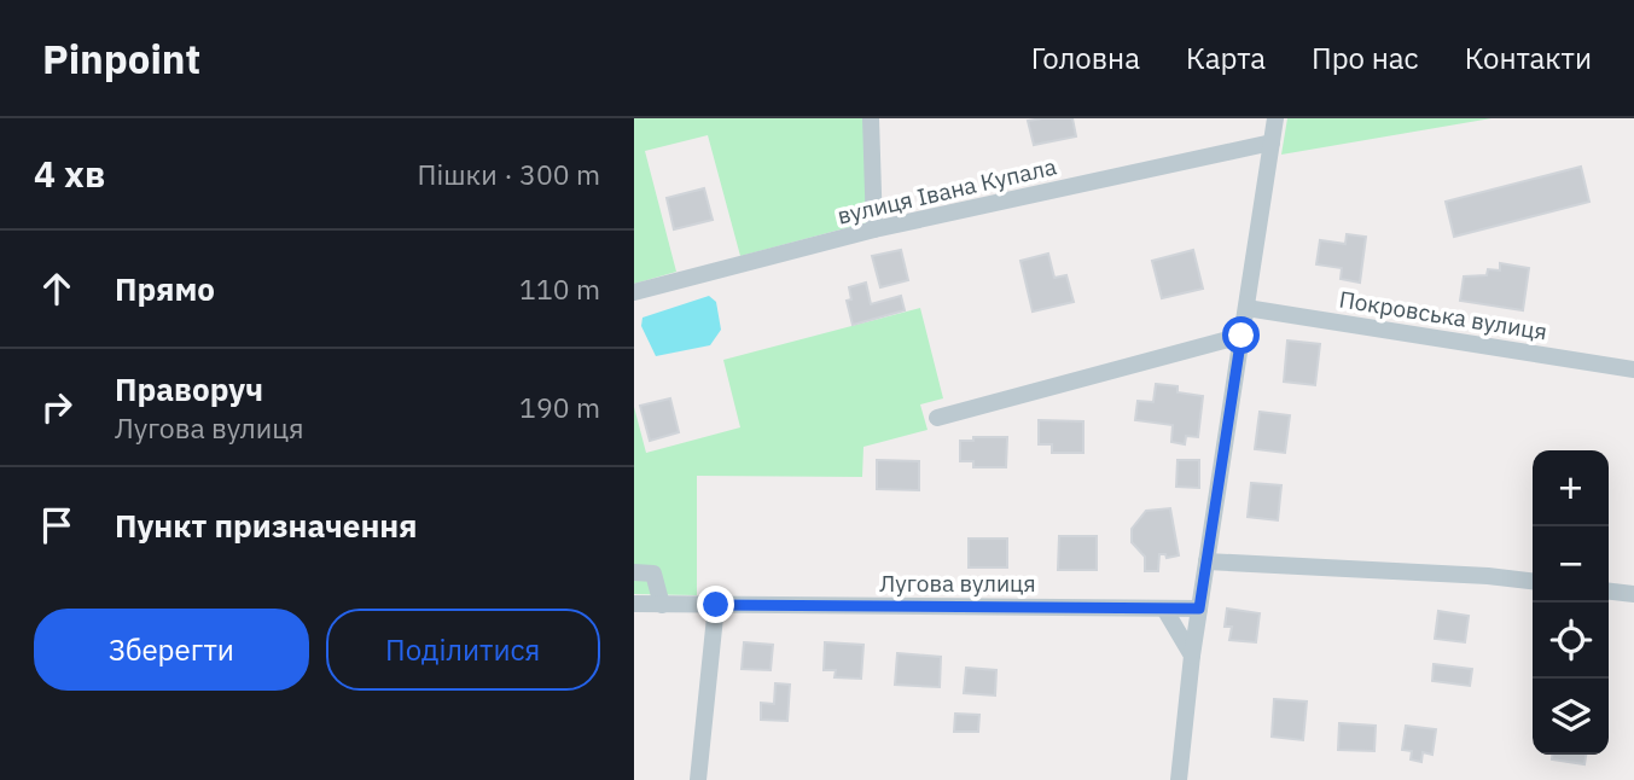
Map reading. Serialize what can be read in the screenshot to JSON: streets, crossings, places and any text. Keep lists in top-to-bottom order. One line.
{"streets":{"street":["вулиця Івана Купала","Покровська вулиця","Лугова вулиця"]},"page":{"header":"Pinpoint","nav":["Головна","Карта","Про нас","Контакти"],"heading":["4 хв","Пішки · 300 m"],"list":[["Прямо","110 m"],["Праворуч","Лугова вулиця","190 m"],"Пункт призначення"],"map_buttons":["+","−"],"buttons":["Зберегти","Поділитися"]}}
